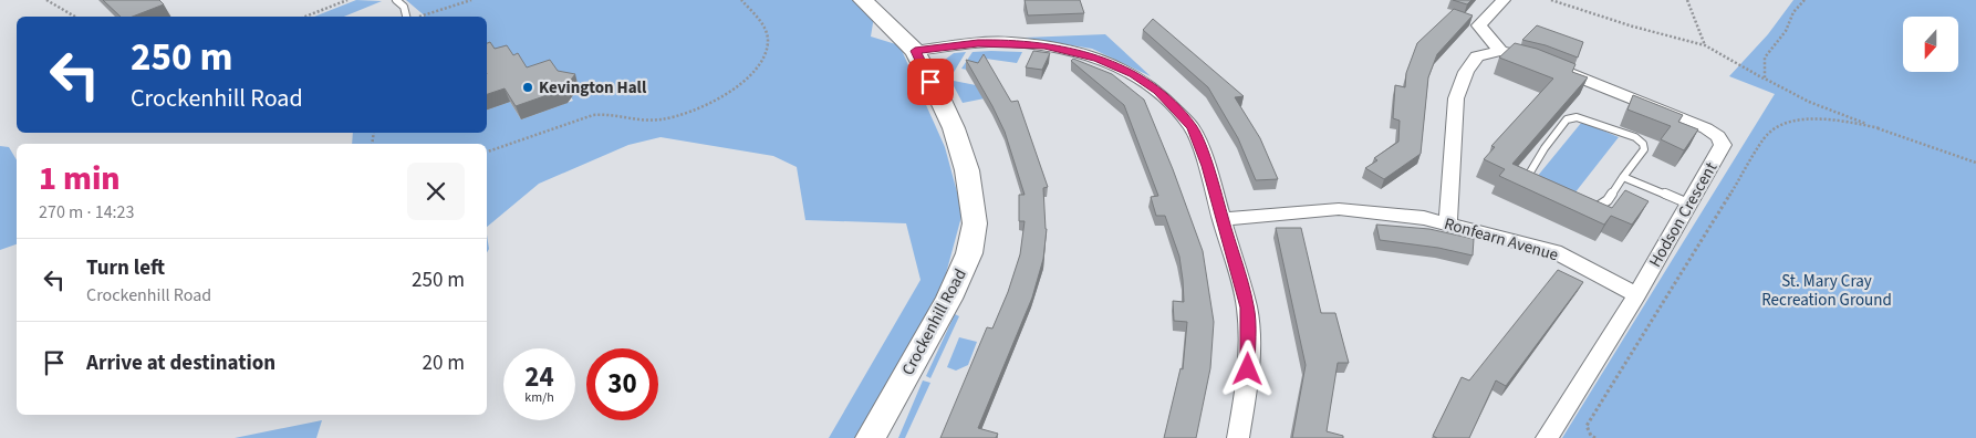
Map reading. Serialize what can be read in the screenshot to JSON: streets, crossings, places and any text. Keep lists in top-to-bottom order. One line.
{"streets":{"main road":["Crockenhill Road"],"street":["Hodson Crescent","Ronfearn Avenue"]},"crossings":[["Hodson Crescent","Ronfearn Avenue"]],"parks":["St. Mary Cray Recreation Ground"],"places":["Kevington Hall"],"north":"bottom","page":{"turn":["250 m","Crockenhill Road"],"heading":["1 min","270 m · 14:23"],"list":[{"name":"Turn left","note":"Crockenhill Road","value":"250 m"},{"name":"Arrive at destination","value":"20 m"}],"speed":"24 km/h","limit":"30"}}
